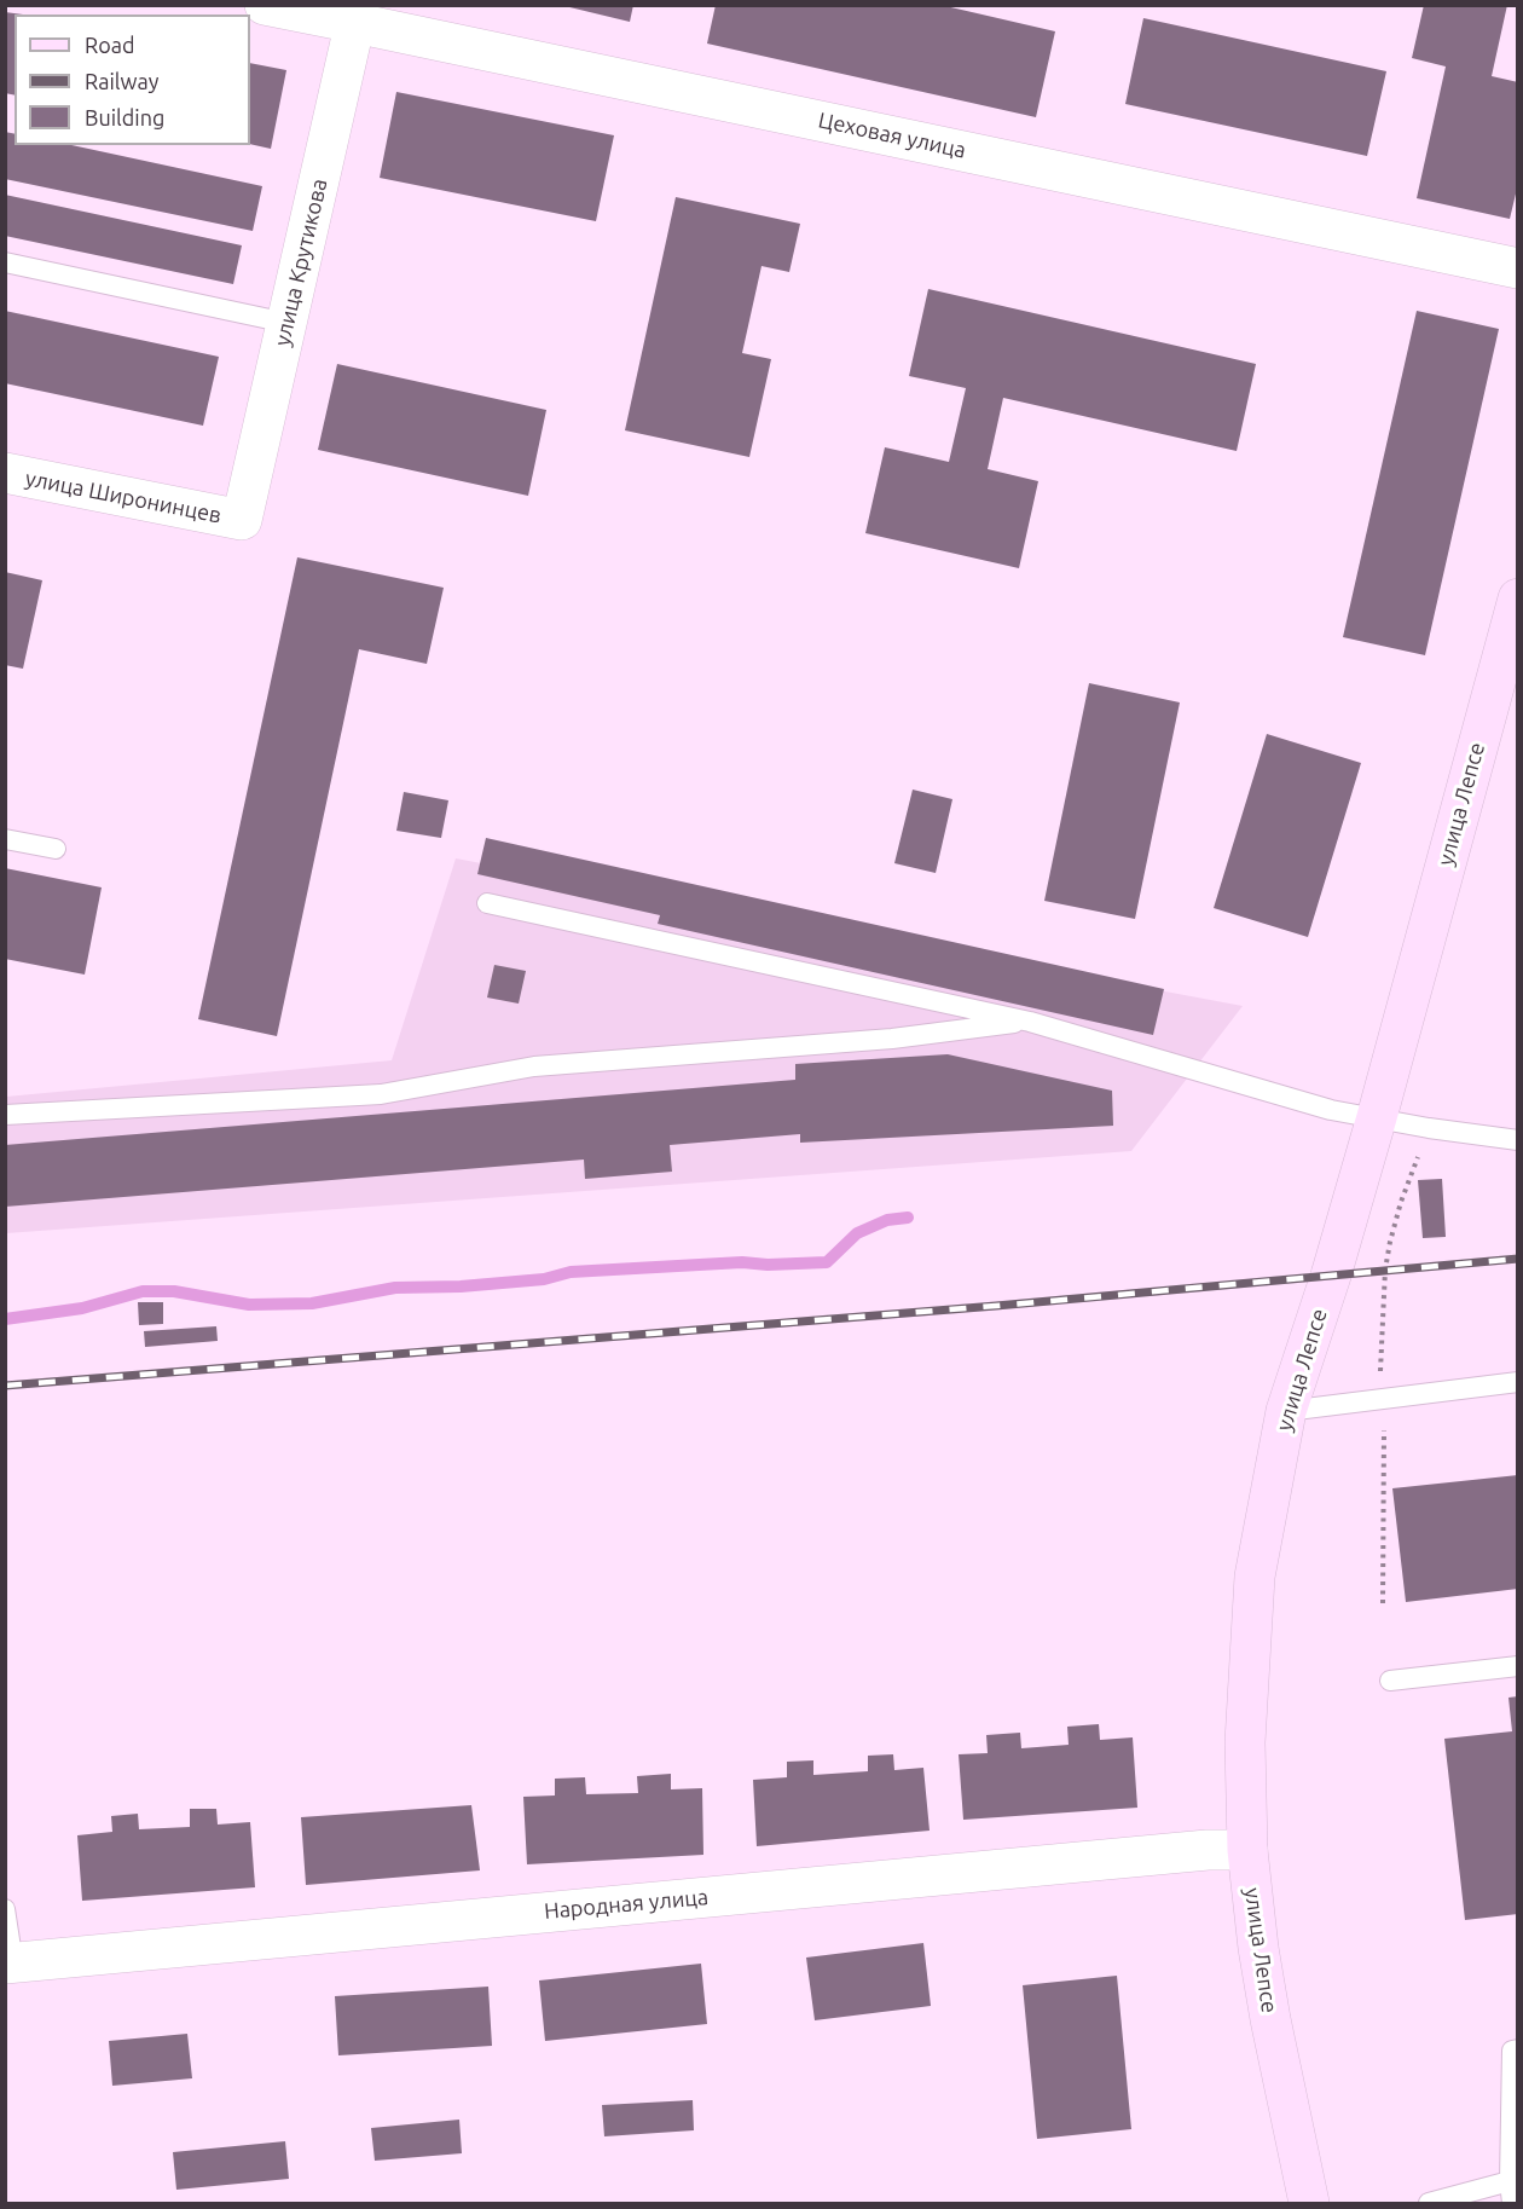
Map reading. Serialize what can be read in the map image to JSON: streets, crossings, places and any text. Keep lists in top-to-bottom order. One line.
{"streets":{"main road":["улица Лепсе"],"street":["Цеховая улица","улица Крутикова","улица Широнинцев","Народная улица"]},"crossings":[["Цеховая улица","улица Крутикова"],["улица Крутикова","улица Широнинцев"],["улица Лепсе","Народная улица"]],"legend":["Road","Railway","Building"]}
